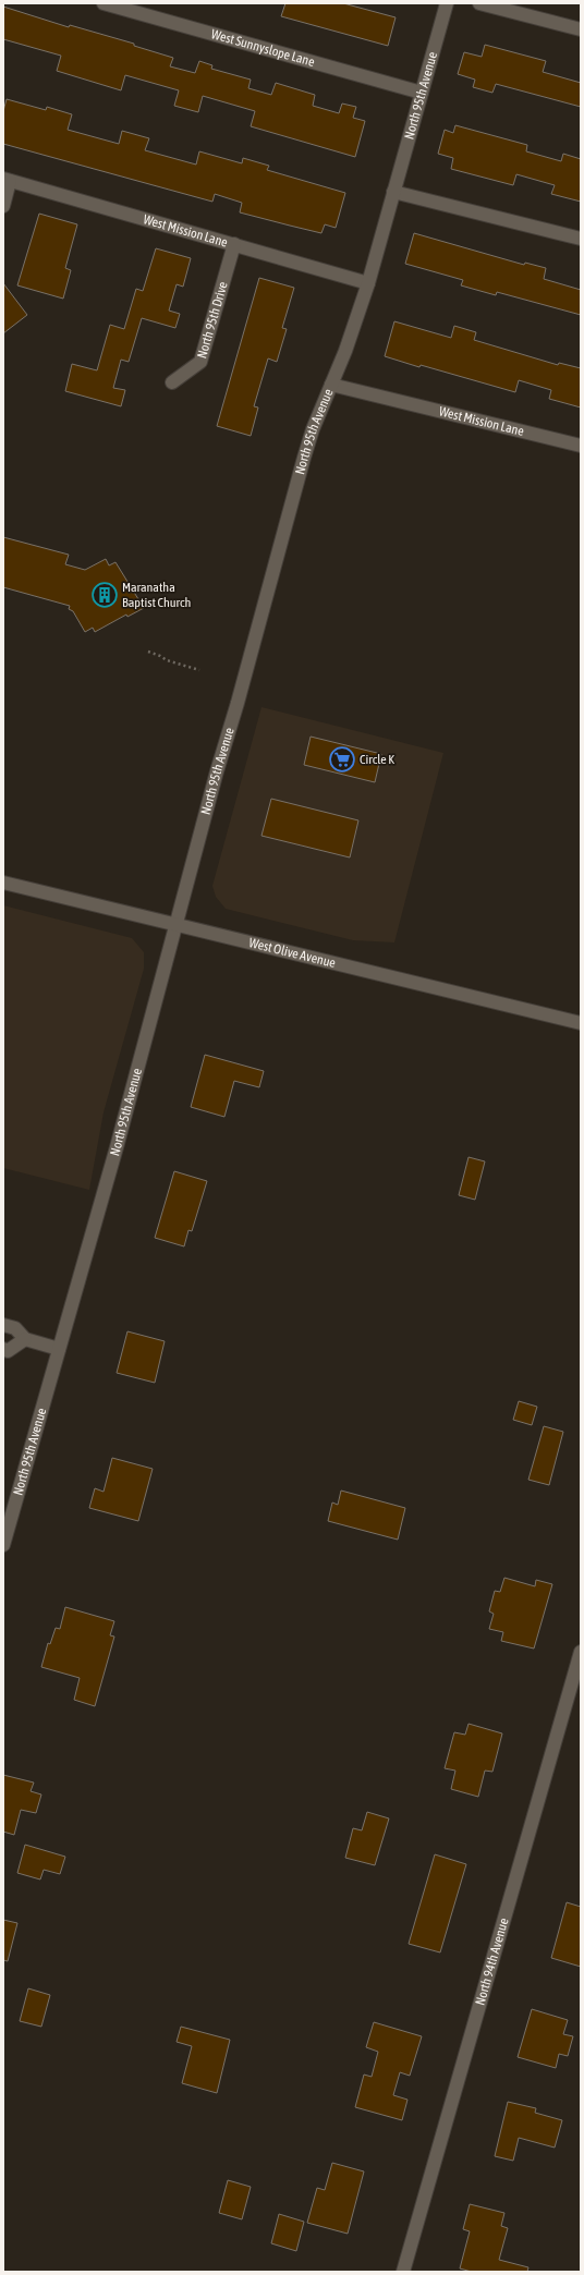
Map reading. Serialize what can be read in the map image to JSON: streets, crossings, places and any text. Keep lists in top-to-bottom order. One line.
{"streets":{"street":["West Sunnyslope Lane","North 95th Avenue","West Mission Lane","North 95th Drive","West Olive Avenue","North 94th Avenue"]},"crossings":[["West Sunnyslope Lane","North 95th Avenue"],["North 95th Avenue","West Mission Lane"],["North 95th Avenue","West Olive Avenue"],["West Mission Lane","North 95th Drive"]],"places":{"building":["Maranatha Baptist Church"],"supermarket":["Circle K"]}}
